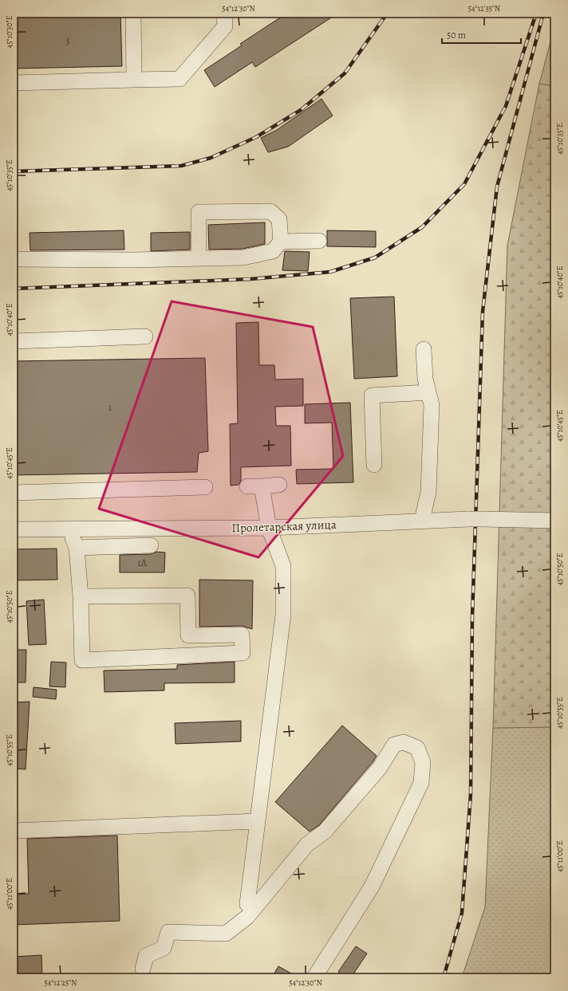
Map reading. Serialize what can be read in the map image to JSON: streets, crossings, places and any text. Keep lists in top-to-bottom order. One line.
{"streets":{"street":["Пролетарская улица"]},"house_numbers":["3","1","1А"],"scale_bar":"50 m","coordinates":["54°12'30\"N","54°12'35\"N","45°10'30\"E","45°10'35\"E","45°10'40\"E","45°10'45\"E","45°10'50\"E","45°10'55\"E","45°11'00\"E","54°12'25\"N"]}
